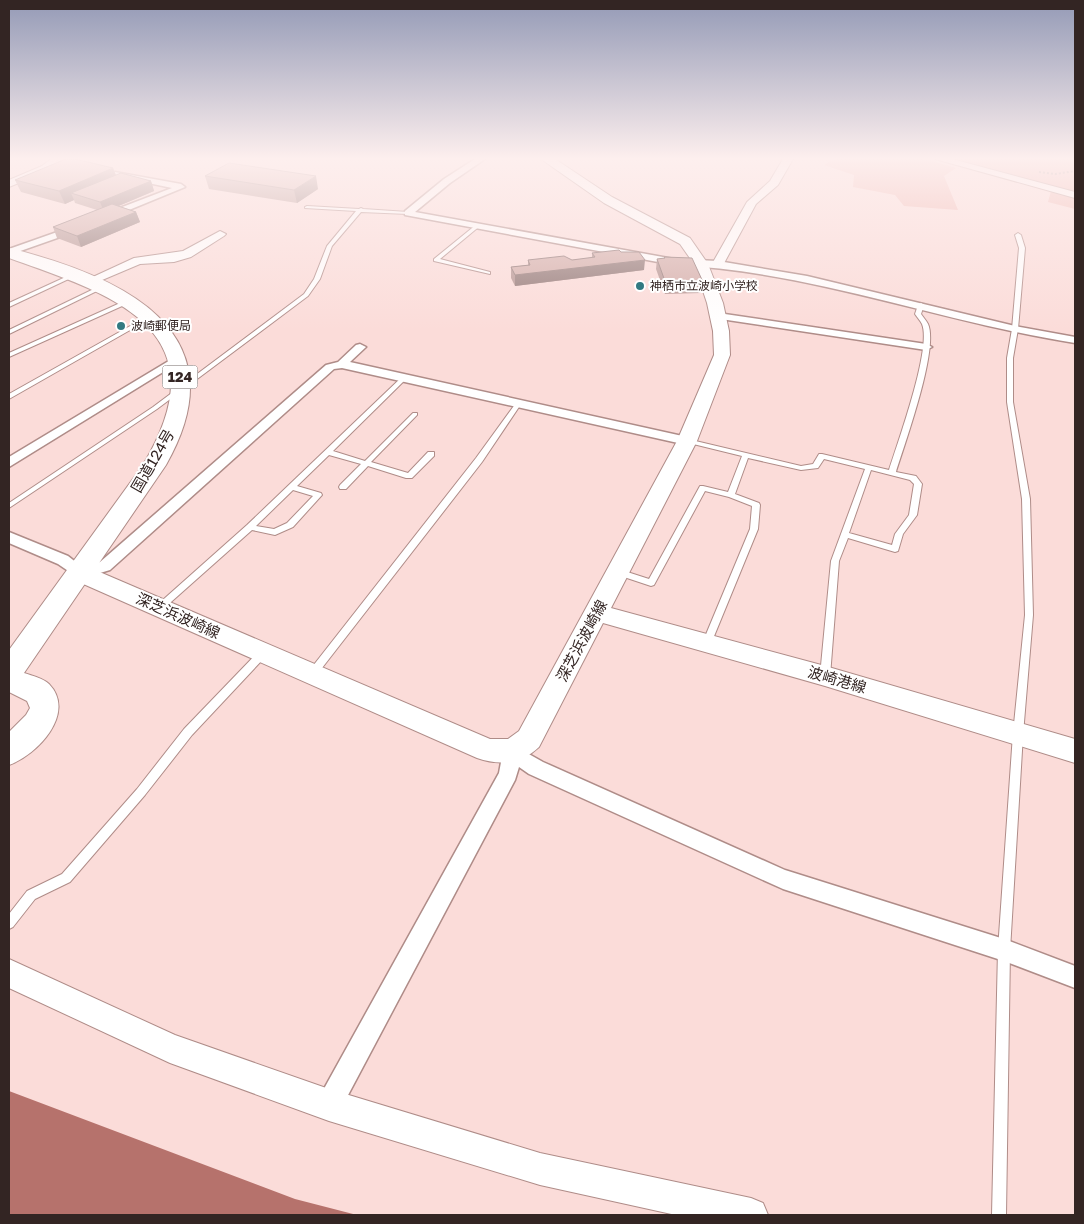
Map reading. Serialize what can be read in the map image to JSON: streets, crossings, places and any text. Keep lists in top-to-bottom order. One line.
{"streets":{"highway":["124","国道124号"],"main road":["深芝浜波崎線","波崎港線"]},"crossings":[["国道124号","深芝浜波崎線"],["深芝浜波崎線","波崎港線"]],"places":["神栖市立波崎小学校","波崎郵便局"]}
